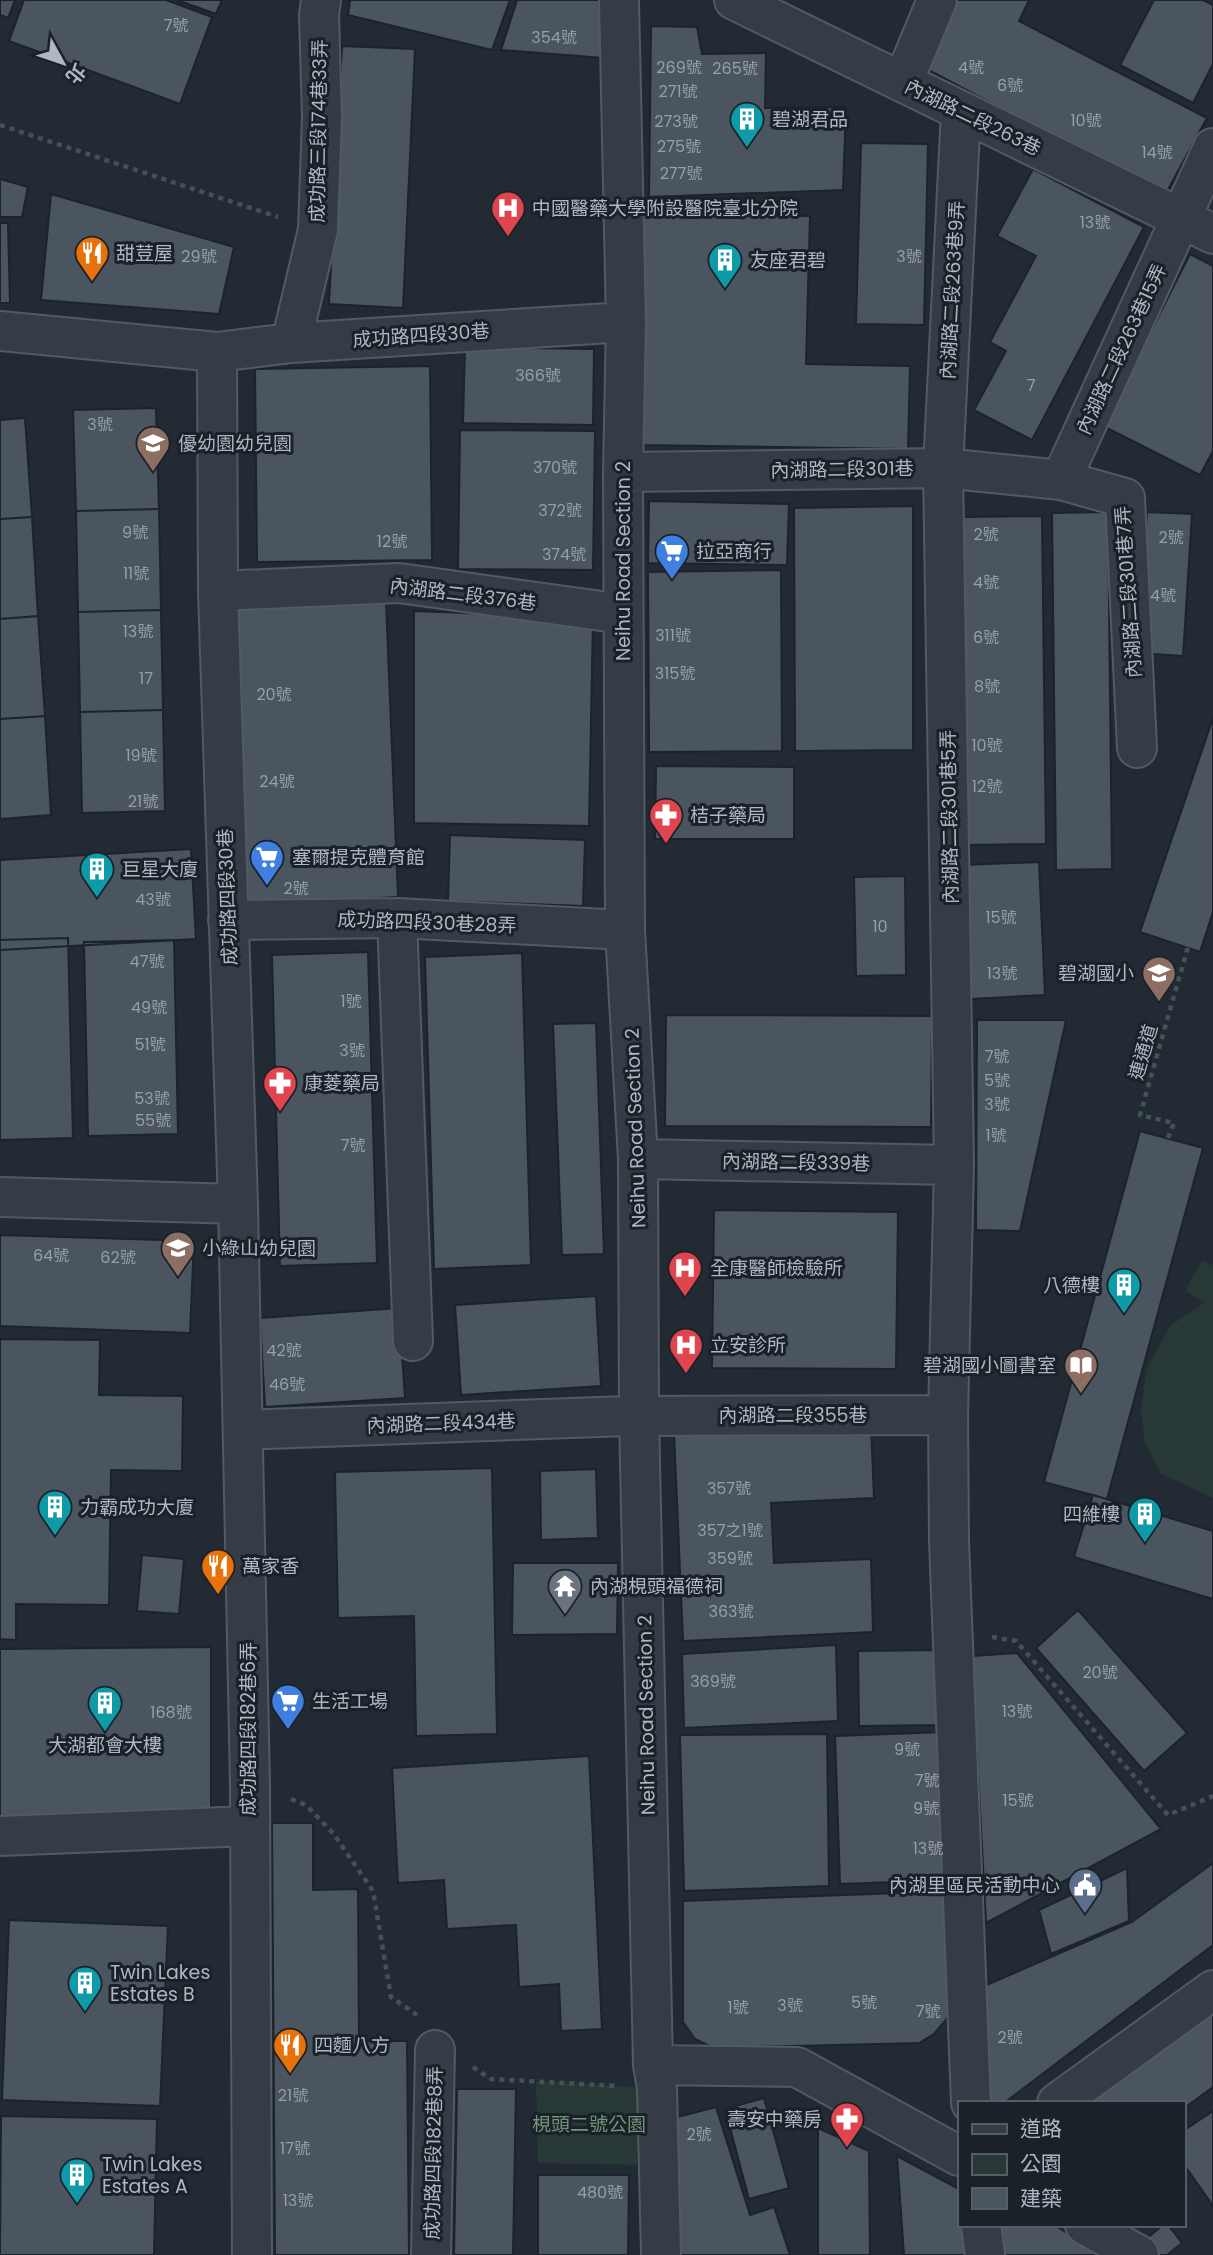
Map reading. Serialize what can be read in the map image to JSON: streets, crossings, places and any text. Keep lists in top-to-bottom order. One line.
{"streets":{"street":["內湖路二段263巷","成功路三段174巷33弄","內湖路二段263巷9弄","成功路四段30巷","內湖路二段263巷15弄","內湖路二段301巷","Neihu Road Section 2","內湖路二段301巷7弄","內湖路二段376巷","內湖路二段301巷5弄","成功路四段30巷28弄","內湖路二段339巷","內湖路二段355巷","內湖路二段434巷","成功路四段182巷6弄","成功路四段182巷8弄"],"path":["連通道"]},"crossings":[["內湖路二段263巷","內湖路二段263巷9弄"],["內湖路二段263巷","內湖路二段263巷15弄"],["成功路三段174巷33弄","成功路四段30巷"],["內湖路二段263巷9弄","內湖路二段301巷"],["內湖路二段263巷9弄","內湖路二段301巷5弄"],["成功路四段30巷","Neihu Road Section 2"],["成功路四段30巷","內湖路二段376巷"],["成功路四段30巷","成功路四段30巷28弄"],["成功路四段30巷","成功路四段182巷6弄"],["內湖路二段263巷15弄","內湖路二段301巷"],["內湖路二段263巷15弄","內湖路二段301巷7弄"],["內湖路二段301巷","Neihu Road Section 2"],["內湖路二段301巷","內湖路二段301巷7弄"],["內湖路二段301巷","內湖路二段301巷5弄"],["Neihu Road Section 2","內湖路二段376巷"],["Neihu Road Section 2","成功路四段30巷28弄"],["Neihu Road Section 2","內湖路二段339巷"],["Neihu Road Section 2","內湖路二段355巷"],["Neihu Road Section 2","內湖路二段434巷"],["內湖路二段301巷5弄","內湖路二段339巷"],["內湖路二段301巷5弄","內湖路二段355巷"],["內湖路二段355巷","內湖路二段434巷"],["內湖路二段434巷","成功路四段182巷6弄"]],"parks":["梘頭二號公園"],"places":{"building":["碧湖君品","友座君碧","巨星大廈","八德樓","力霸成功大廈","四維樓","大湖都會大樓","Twin Lakes Estates B","Twin Lakes Estates A"],"hospital":["中國醫藥大學附設醫院臺北分院","全康醫師檢驗所","立安診所"],"restaurant":["甜荳屋","萬家香","四麵八方"],"school or university":["優幼園幼兒園","碧湖國小","小綠山幼兒園"],"supermarket":["拉亞商行","塞爾提克體育館","生活工場"],"pharmacy":["桔子藥局","康菱藥局","壽安中藥房"],"library":["碧湖國小圖書室"],"temple":["內湖梘頭福德祠"],"public building":["內湖里區民活動中心"]},"house_numbers":["7號","354號","269號","4號","265號","6號","271號","10號","273號","275號","14號","277號","13號","29號","3號","366號","7","3號","370號","372號","9號","2號","2號","12號","374號","11號","4號","4號","13號","311號","6號","315號","17","8號","20號","10號","19號","24號","12號","21號","2號","43號","15號","10","47號","13號","1號","49號","51號","3號","7號","5號","53號","3號","55號","1號","7號","64號","62號","42號","46號","357號","357之1號","359號","363號","20號","369號","13號","168號","9號","7號","15號","9號","13號","5號","3號","1號","7號","2號","21號","2號","17號","480號","13號"],"legend":["道路","公園","建築"],"north":"bottom right"}
